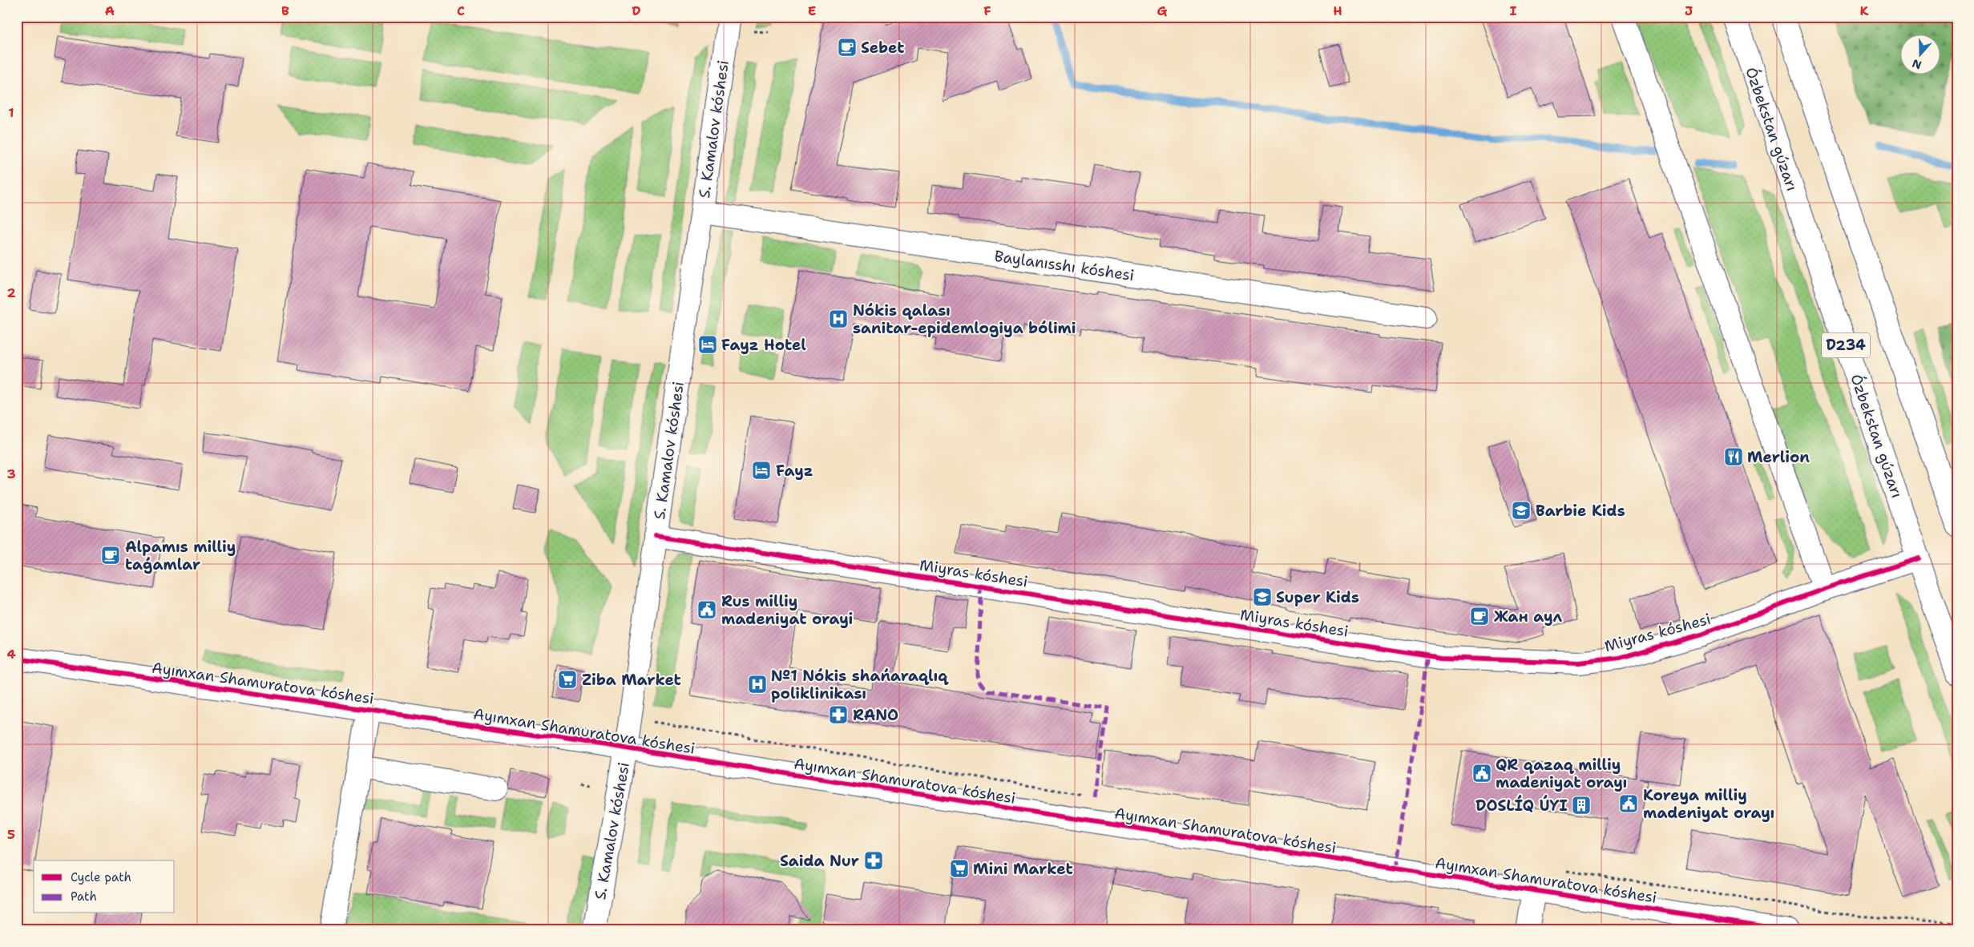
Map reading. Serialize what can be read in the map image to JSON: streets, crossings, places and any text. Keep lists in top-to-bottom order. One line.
{"streets":{"street":["S. Kamalov kóshesi","Ózbekstan gúzarı","Baylanısshı kóshesi","D234","Miyras kóshesi","Ayımxan Shamuratova kóshesi"]},"crossings":[["S. Kamalov kóshesi","Baylanısshı kóshesi"],["S. Kamalov kóshesi","Miyras kóshesi"],["S. Kamalov kóshesi","Ayımxan Shamuratova kóshesi"],["Ózbekstan gúzarı","Miyras kóshesi"]],"places":{"cafe":["Sebet","Alpamıs milliy taǵamlar","Жан аул"],"hospital":["Nókis qalası sanitar-epidemlogiya bólimi","№1 Nókis shańaraqlıq poliklinikası"],"hotel":["Fayz Hotel","Fayz"],"restaurant":["Merlion"],"school or university":["Barbie Kids","Super Kids"],"public building":["Rus milliy madeniyat orayi","QR qazaq milliy madeniyat orayı","Koreya milliy madeniyat orayı"],"supermarket":["Ziba Market","Mini Market"],"pharmacy":["RANO","Saida Nur"],"building":["DOSLÍQ ÚYI"]},"legend":["Cycle path","Path"],"north":"bottom","grid":{"columns":["A","B","C","D","E","F","G","H","I","J","K"],"rows":["1","2","3","4","5"]}}
